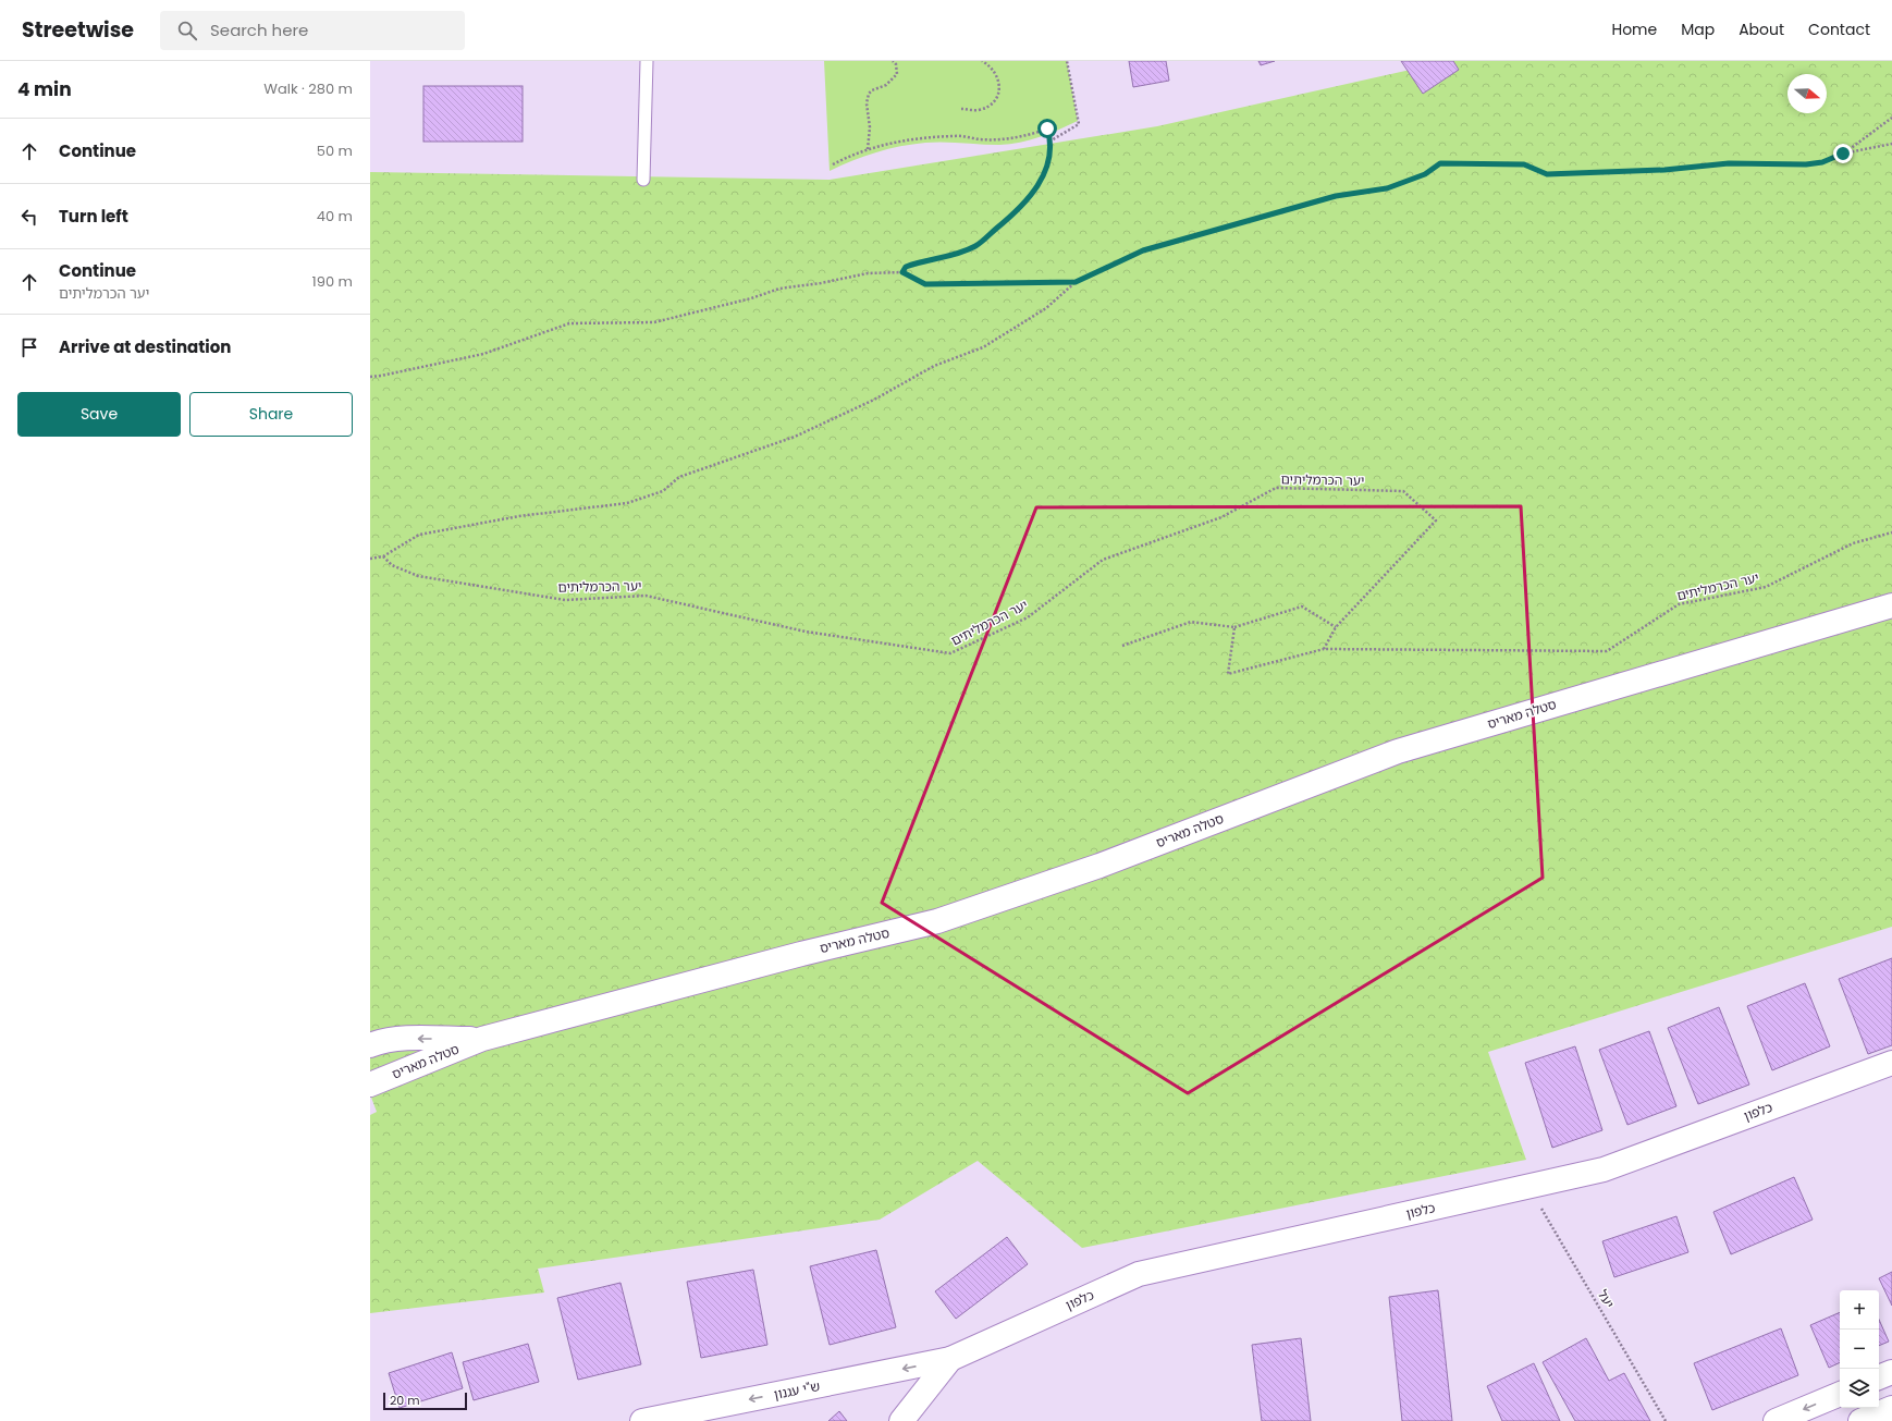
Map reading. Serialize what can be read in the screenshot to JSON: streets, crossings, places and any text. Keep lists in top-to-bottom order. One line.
{"streets":{"street":["סטלה מאריס","כלפון","ש\"י עגנון"],"path":["יער הכרמליתים","יעל"]},"crossings":[["כלפון","יעל"],["כלפון","ש\"י עגנון"]],"one_way":["ש\"י עגנון"],"scale_bar":"20 m","north":"right","page":{"header":"Streetwise","search":"Search here","nav":["Home","Map","About","Contact"],"heading":["4 min","Walk · 280 m"],"list":[["Continue","50 m"],["Turn left","40 m"],["Continue","יער הכרמליתים","190 m"],"Arrive at destination"],"buttons":["Save","Share"],"map_buttons":["+","−"],"scale":"20 m"}}
